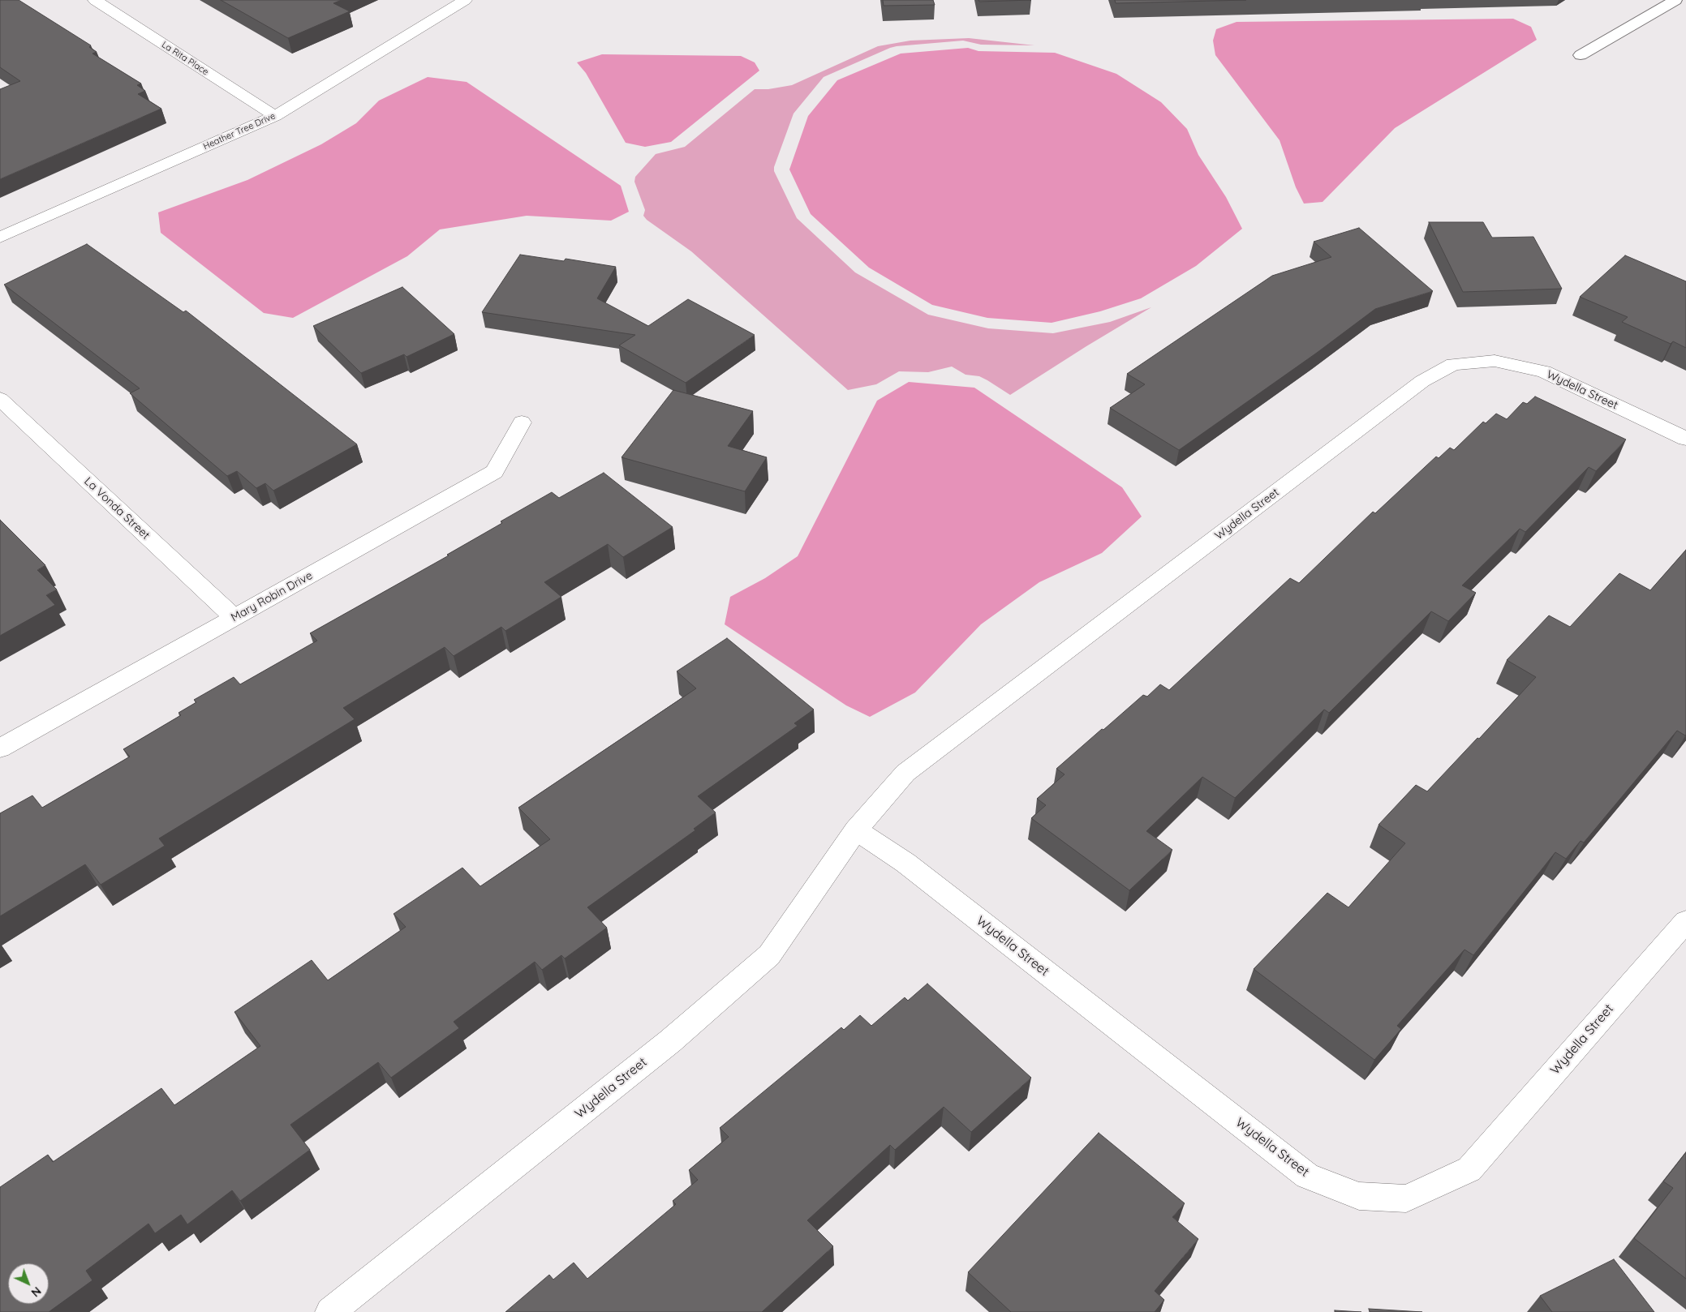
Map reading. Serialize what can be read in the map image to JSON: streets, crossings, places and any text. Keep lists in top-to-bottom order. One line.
{"streets":{"street":["La Rita Place","Heather Tree Drive","Wydella Street","La Vonda Street","Mary Robin Drive"]},"crossings":[["La Rita Place","Heather Tree Drive"],["La Vonda Street","Mary Robin Drive"]],"north":"bottom right"}
